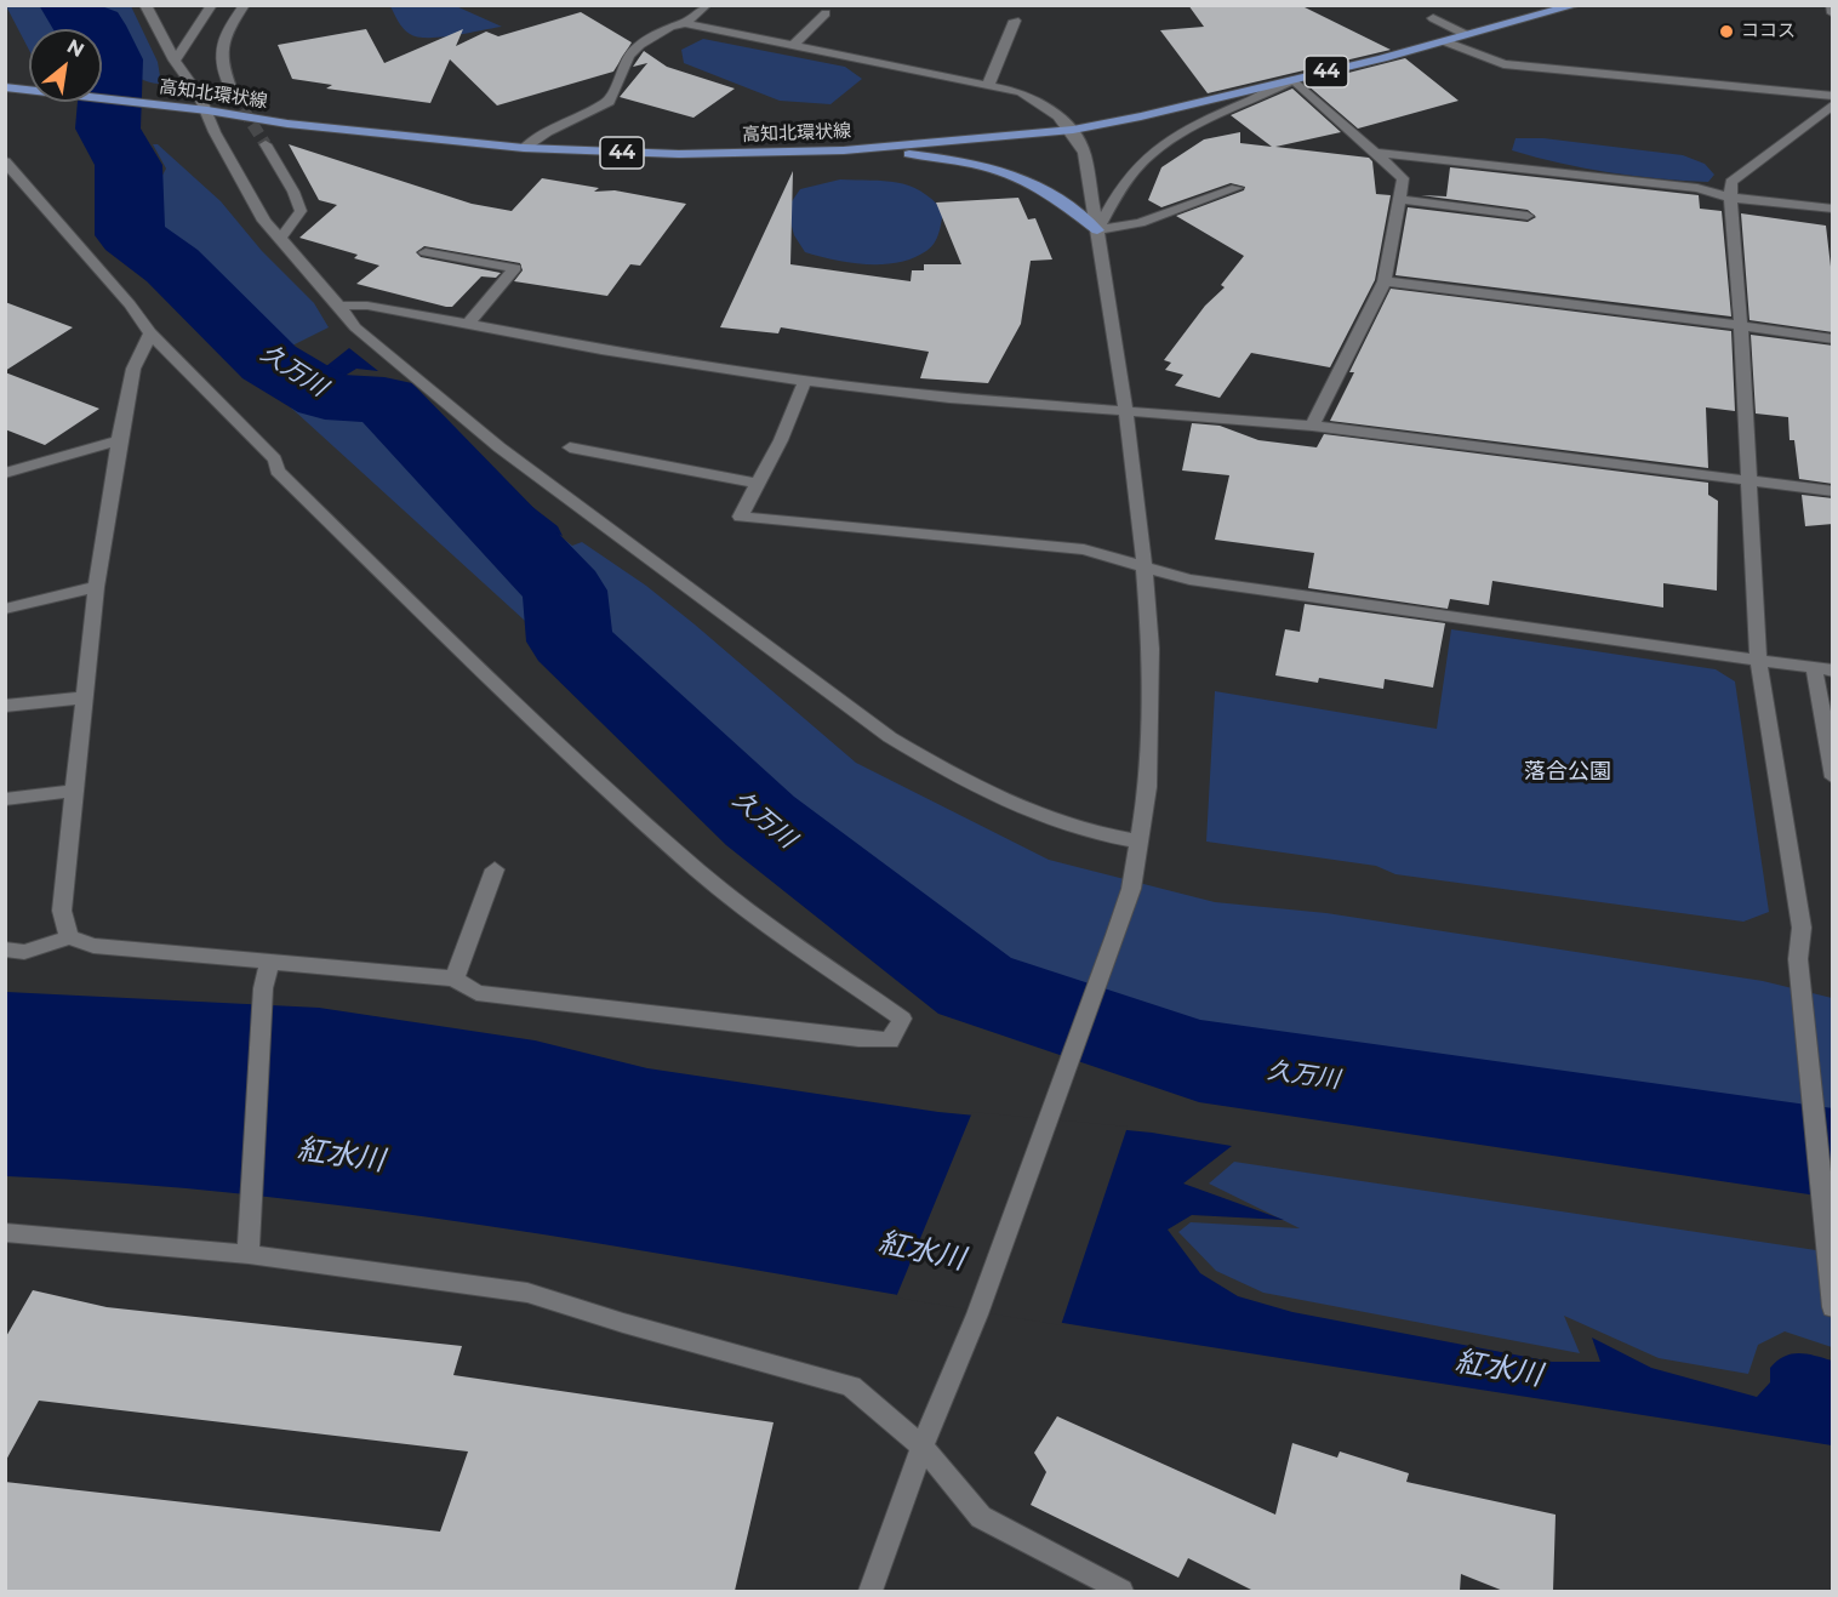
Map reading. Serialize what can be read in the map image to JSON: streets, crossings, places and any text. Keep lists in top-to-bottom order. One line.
{"streets":{"main road":["44","高知北環状線"]},"water":["久万川","紅水川"],"parks":["落合公園"],"places":["ココス"],"north":"top right"}
